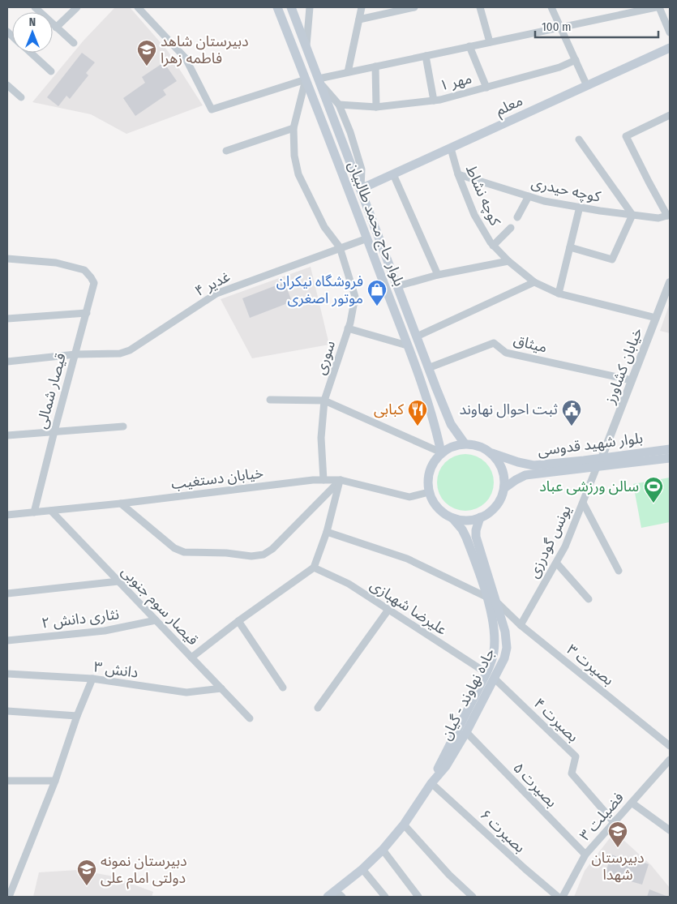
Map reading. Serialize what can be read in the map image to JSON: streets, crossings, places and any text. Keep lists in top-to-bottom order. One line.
{"streets":{"main road":["معلم","بلوار حاج محمد طالبیان","بلوار شهید قدوسی","جاده نهاوند - گیان"],"street":["مهر ۱","کوچه حیدری","کوچه نشاط","غدیر ۴","میثاق","سوری","خیابان کشاورز","قیصار شمالی","خیابان دستغیب","یونس گودرزی","قیصار سوم جنوبی","علیرضا شهبازی","نثاری دانش ۲","بصیرت ۳","دانش ۳","بصیرت ۴","بصیرت ۵","فضیلت ۳","بصیرت ۶"]},"crossings":[["معلم","کوچه نشاط"],["معلم","بلوار حاج محمد طالبیان"],["کوچه حیدری","کوچه نشاط"],["کوچه نشاط","خیابان کشاورز"],["بلوار حاج محمد طالبیان","غدیر ۴"],["بلوار حاج محمد طالبیان","میثاق"],["بلوار حاج محمد طالبیان","سوری"],["بلوار حاج محمد طالبیان","بلوار شهید قدوسی"],["بلوار حاج محمد طالبیان","خیابان دستغیب"],["بلوار حاج محمد طالبیان","جاده نهاوند - گیان"],["غدیر ۴","سوری"],["غدیر ۴","قیصار شمالی"],["میثاق","خیابان کشاورز"],["سوری","خیابان دستغیب"],["خیابان کشاورز","بلوار شهید قدوسی"],["قیصار شمالی","خیابان دستغیب"],["بلوار شهید قدوسی","خیابان دستغیب"],["بلوار شهید قدوسی","یونس گودرزی"],["بلوار شهید قدوسی","جاده نهاوند - گیان"],["خیابان دستغیب","قیصار سوم جنوبی"],["خیابان دستغیب","جاده نهاوند - گیان"],["یونس گودرزی","بصیرت ۳"],["قیصار سوم جنوبی","نثاری دانش ۲"],["قیصار سوم جنوبی","دانش ۳"],["علیرضا شهبازی","جاده نهاوند - گیان"],["بصیرت ۳","جاده نهاوند - گیان"],["جاده نهاوند - گیان","بصیرت ۴"],["جاده نهاوند - گیان","بصیرت ۵"],["جاده نهاوند - گیان","بصیرت ۶"],["بصیرت ۴","فضیلت ۳"],["بصیرت ۵","فضیلت ۳"]],"places":{"school or university":["دبیرستان شاهد فاطمه زهرا","دبیرستان شهدا","دبیرستان نمونه دولتی امام علی"],"shop":["فروشگاه نیکران موتور اصغری"],"restaurant":["کبابی"],"public building":["ثبت احوال نهاوند"],"sports":["سالن ورزشی عباد"]},"scale_bar":"100 m","north":"top"}
